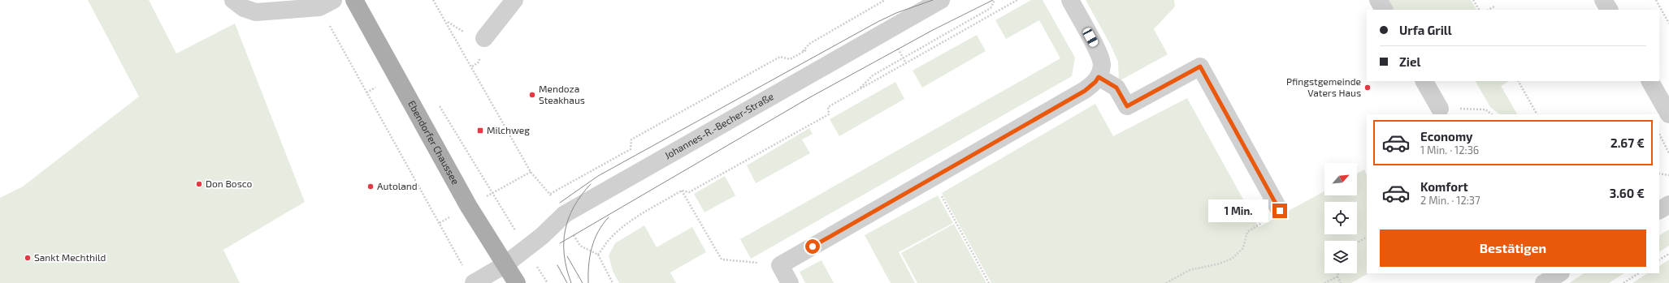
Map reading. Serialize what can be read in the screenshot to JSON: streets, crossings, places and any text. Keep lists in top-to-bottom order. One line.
{"streets":{"main road":["Ebendorfer Chaussee"],"street":["Johannes-R.-Becher-Straße"]},"crossings":[["Johannes-R.-Becher-Straße","Ebendorfer Chaussee"]],"places":{"other":["Pfingstgemeinde Vaters Haus","Mendoza Steakhaus","Don Bosco","Autoland","Sankt Mechthild"],"transit":["Milchweg"]},"north":"top right","page":{"banner":["Urfa Grill","Ziel"],"list":[{"name":"Economy","note":"1 Min. · 12:36","value":"2.67 €"},{"name":"Komfort","note":"2 Min. · 12:37","value":"3.60 €"}],"bubble":"1 Min.","buttons":"Bestätigen"}}
